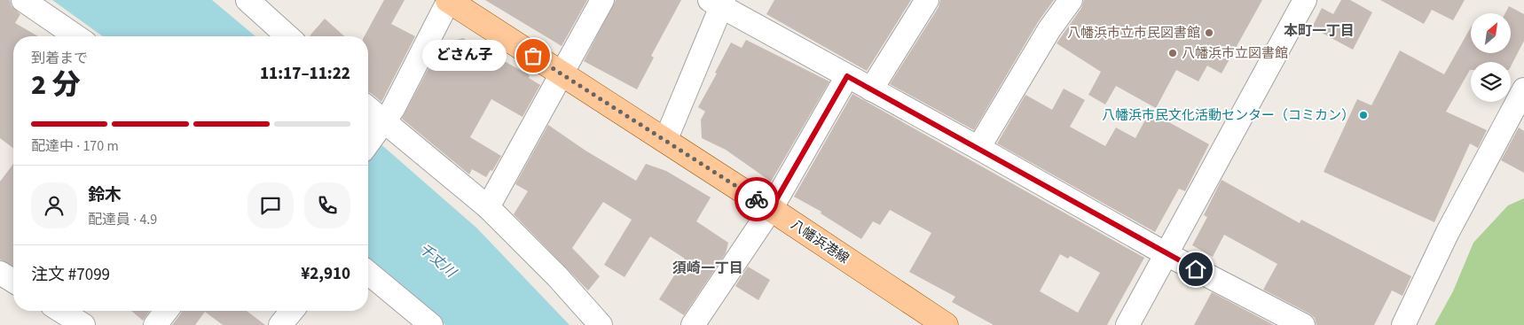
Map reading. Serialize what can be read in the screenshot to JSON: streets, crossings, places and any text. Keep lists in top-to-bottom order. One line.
{"streets":{"main road":["八幡浜港線"]},"districts":["本町一丁目","須崎一丁目"],"water":["千丈川"],"places":["八幡浜市立市民図書館","八幡浜市立図書館","どさん子","八幡浜市民文化活動センター（コミカン）"],"north":"top right","page":{"heading":["2 分","到着まで","11:17–11:22"],"panel":["鈴木","配達員 · 4.9","注文 #7099","¥2,910"],"bubble":"どさん子","bar":"配達中 · 170 m"}}
